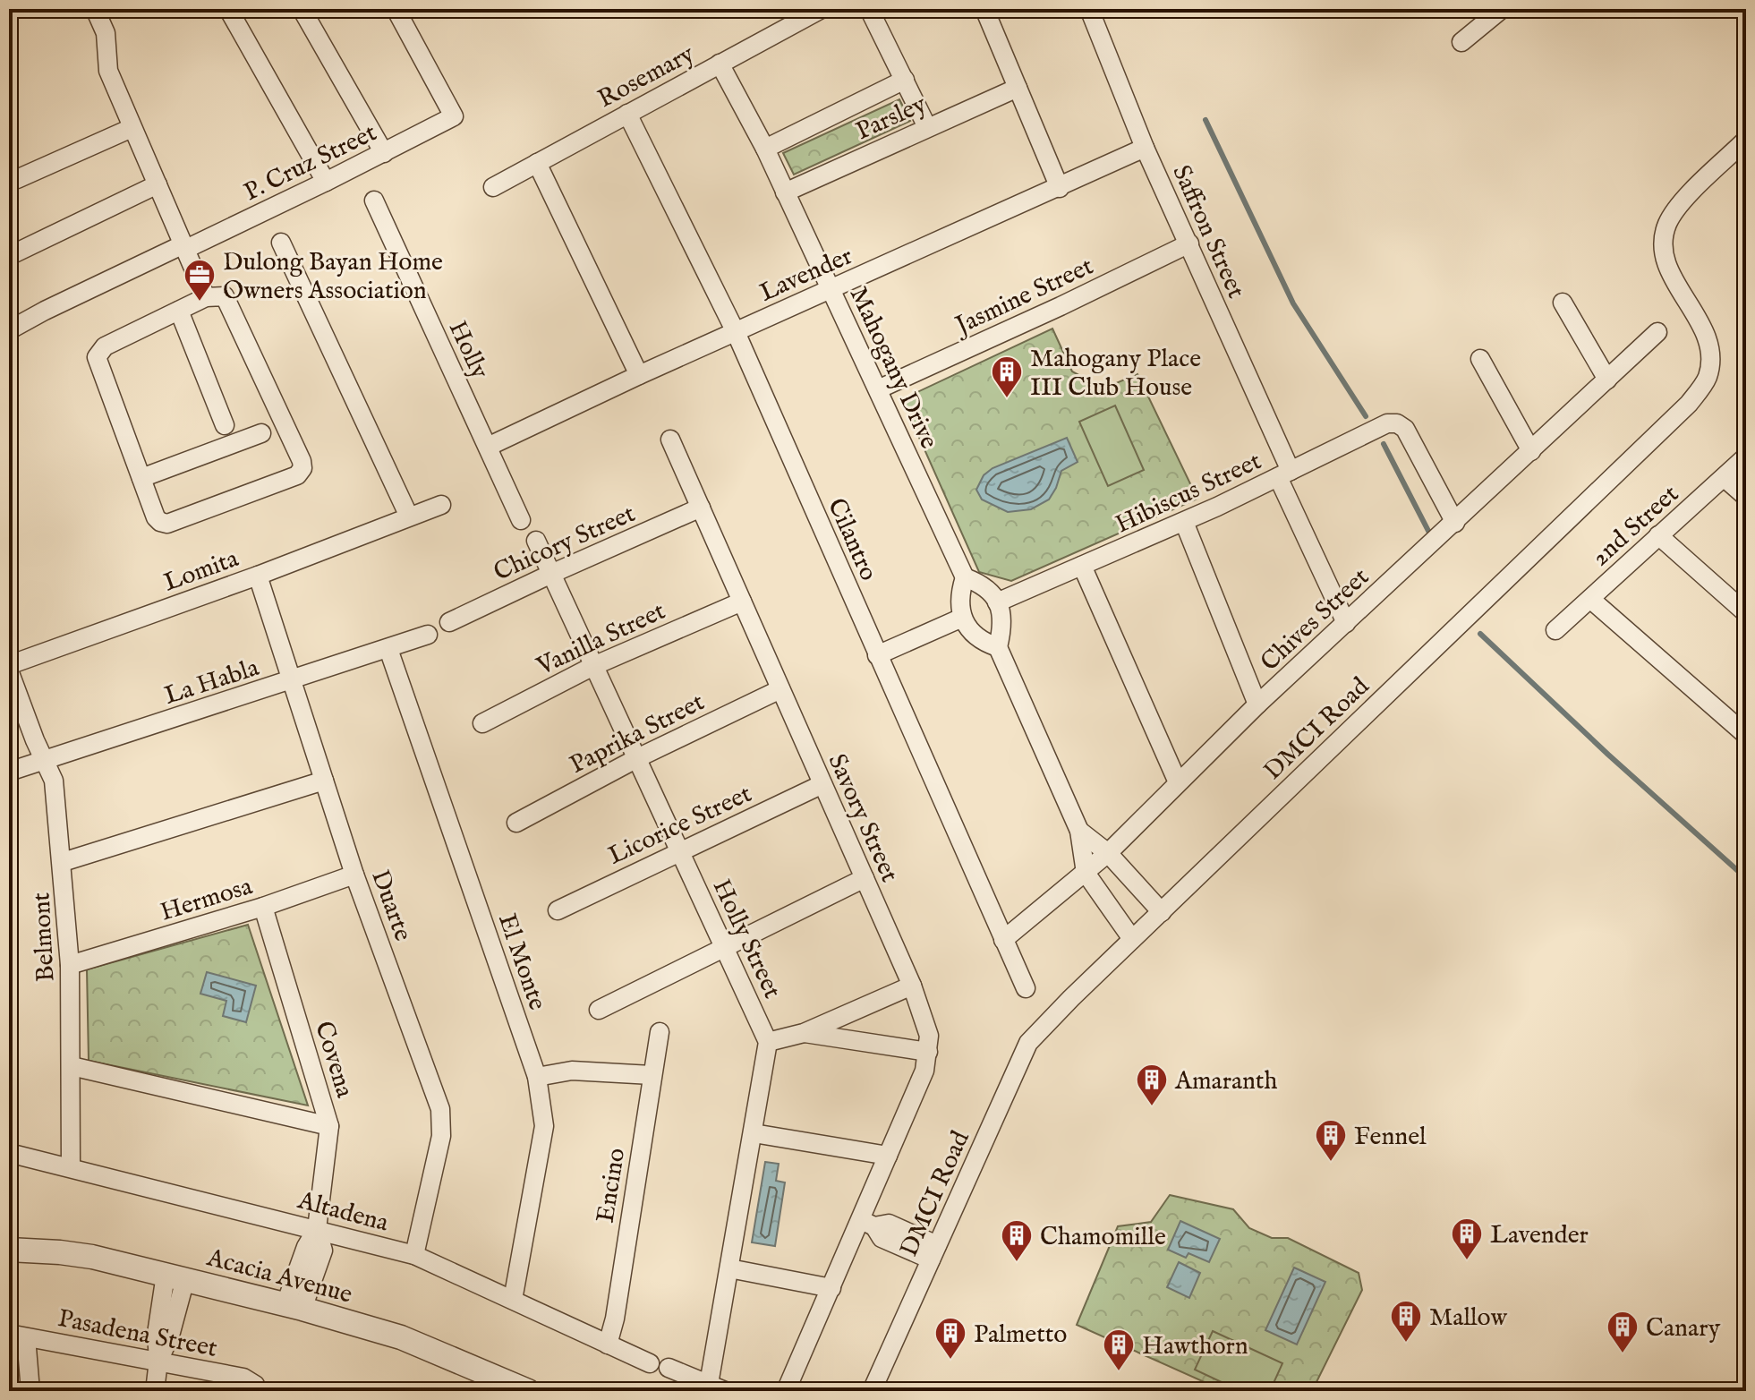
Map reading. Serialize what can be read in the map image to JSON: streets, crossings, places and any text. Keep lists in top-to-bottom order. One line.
{"streets":{"street":["Rosemary","Parsley","P. Cruz Street","Saffron Street","Lavender","Jasmine Street","Holly","Mahogany Drive","Hibiscus Street","2nd Street","Cilantro","Chicory Street","Lomita","Chives Street","Vanilla Street","La Habla","DMCI Road","Paprika Street","Savory Street","Licorice Street","Hermosa","Duarte","Belmont","Holly Street","El Monte","Covena","Encino","Altadena","Acacia Avenue","Pasadena Street"]},"crossings":[["Rosemary","Mahogany Drive"],["Rosemary","Cilantro"],["Parsley","Mahogany Drive"],["Saffron Street","Lavender"],["Saffron Street","Jasmine Street"],["Saffron Street","Hibiscus Street"],["Saffron Street","Chives Street"],["Lavender","Holly"],["Lavender","Mahogany Drive"],["Lavender","Cilantro"],["Jasmine Street","Mahogany Drive"],["Hibiscus Street","Chives Street"],["Cilantro","Chives Street"],["Chicory Street","Savory Street"],["Chicory Street","Holly Street"],["Lomita","Duarte"],["Vanilla Street","Savory Street"],["Vanilla Street","Holly Street"],["La Habla","Duarte"],["La Habla","Belmont"],["La Habla","El Monte"],["Paprika Street","Savory Street"],["Paprika Street","Holly Street"],["Savory Street","Licorice Street"],["Licorice Street","Holly Street"],["Hermosa","Duarte"],["Hermosa","Belmont"],["Hermosa","Covena"],["Duarte","Altadena"],["Belmont","Altadena"],["El Monte","Altadena"],["Covena","Altadena"],["Covena","Acacia Avenue"],["Encino","Altadena"]],"places":{"office":["Dulong Bayan Home Owners Association"],"building":["Mahogany Place III Club House","Amaranth","Fennel","Lavender","Chamomille","Mallow","Canary","Palmetto","Hawthorn"]}}
